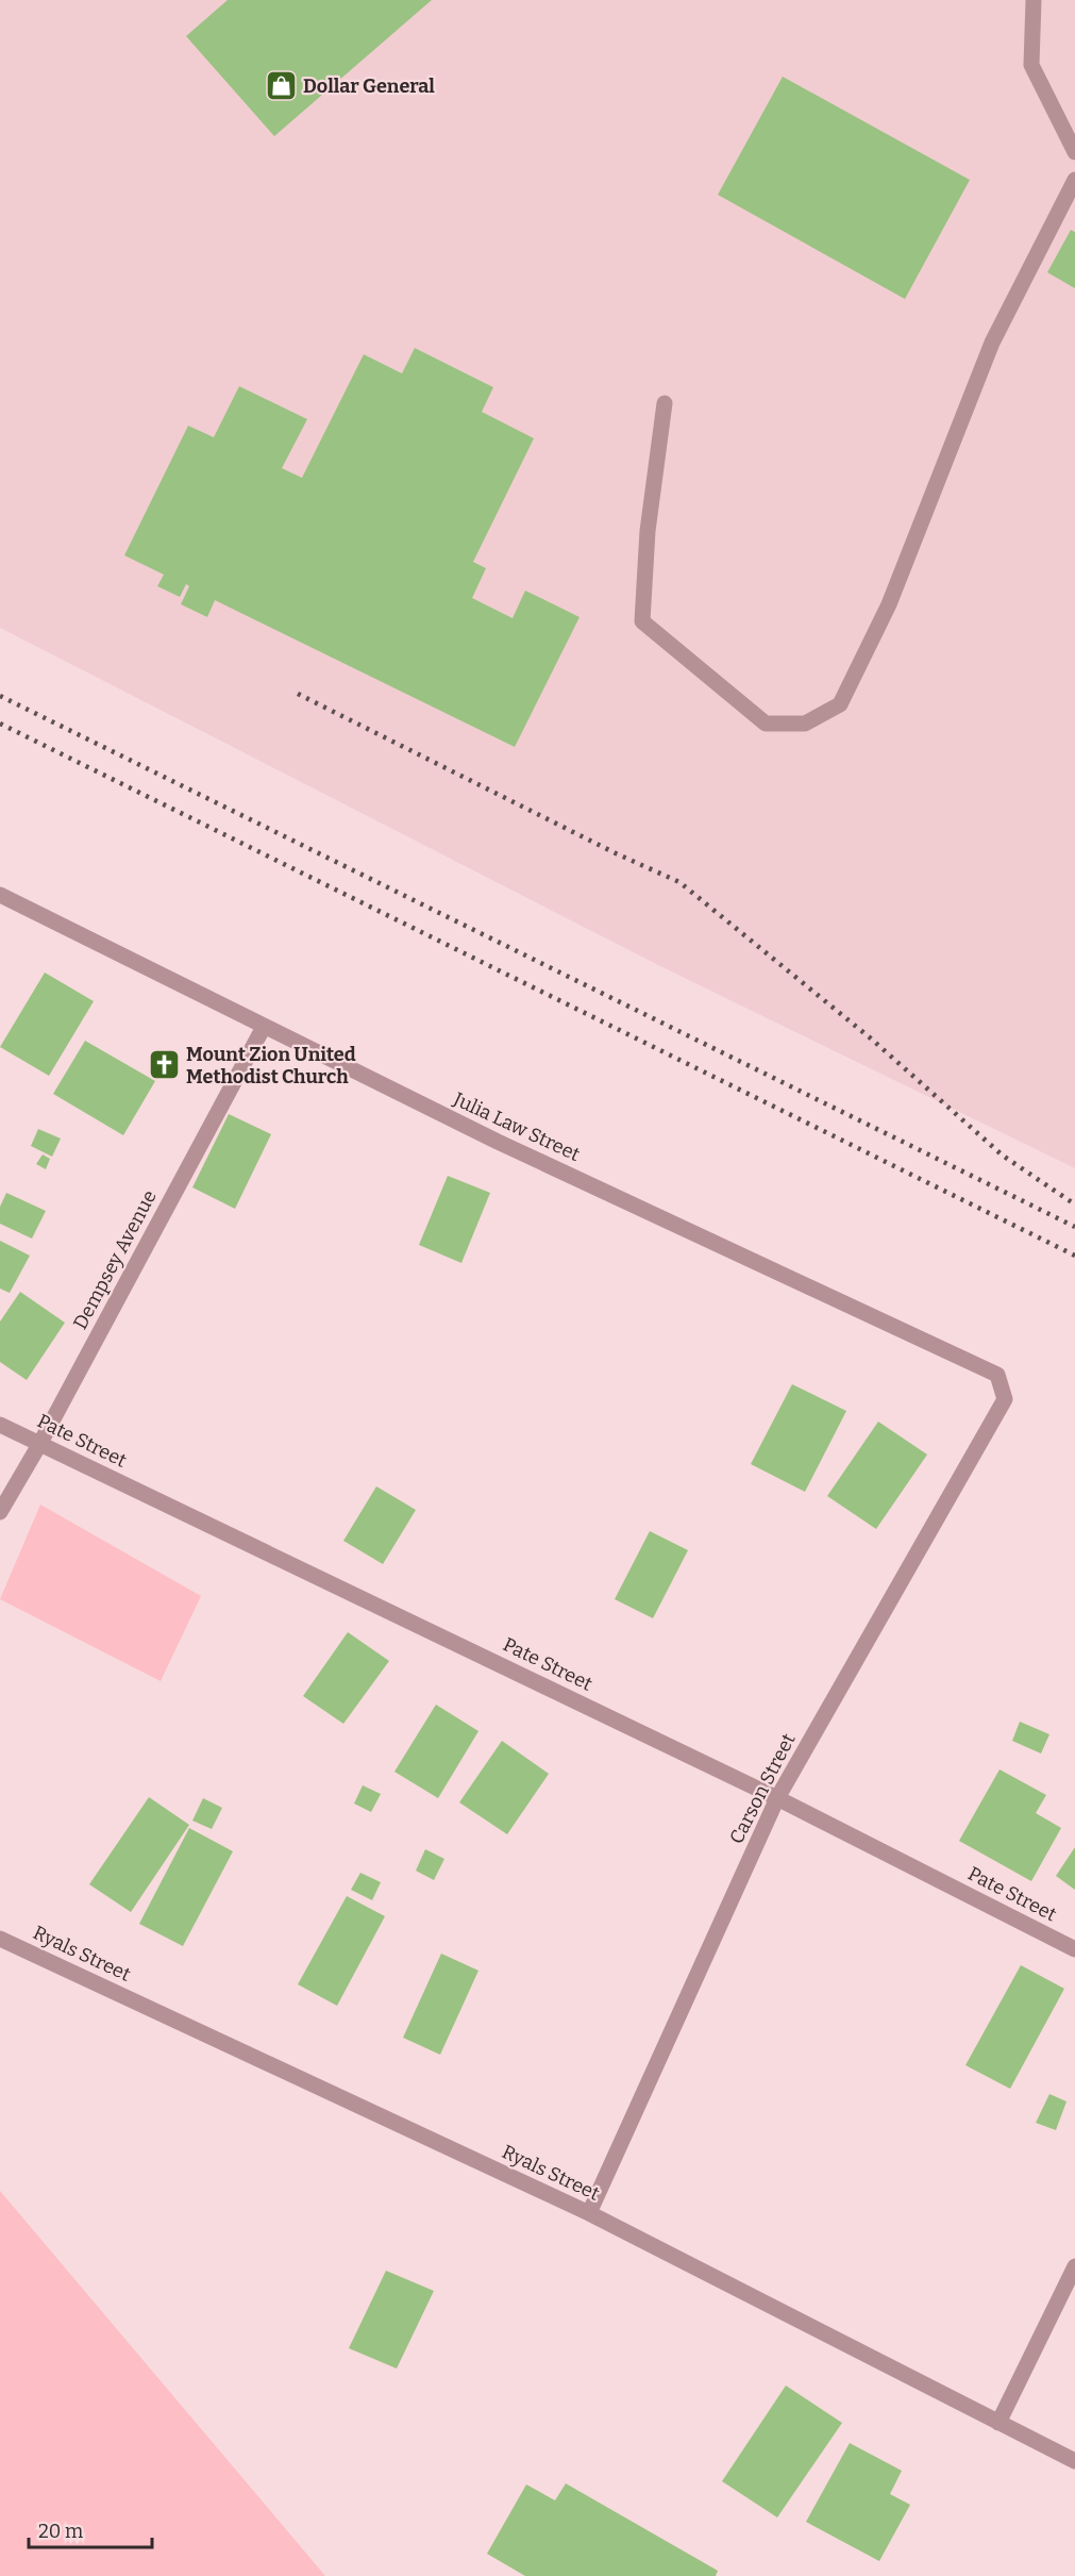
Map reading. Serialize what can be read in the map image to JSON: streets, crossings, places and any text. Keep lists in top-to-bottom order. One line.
{"streets":{"street":["Julia Law Street","Dempsey Avenue","Pate Street","Carson Street","Ryals Street"]},"crossings":[["Julia Law Street","Dempsey Avenue"],["Julia Law Street","Carson Street"],["Dempsey Avenue","Pate Street"],["Pate Street","Carson Street"],["Carson Street","Ryals Street"]],"places":{"shop":["Dollar General"],"church":["Mount Zion United Methodist Church"]},"scale_bar":"20 m"}
